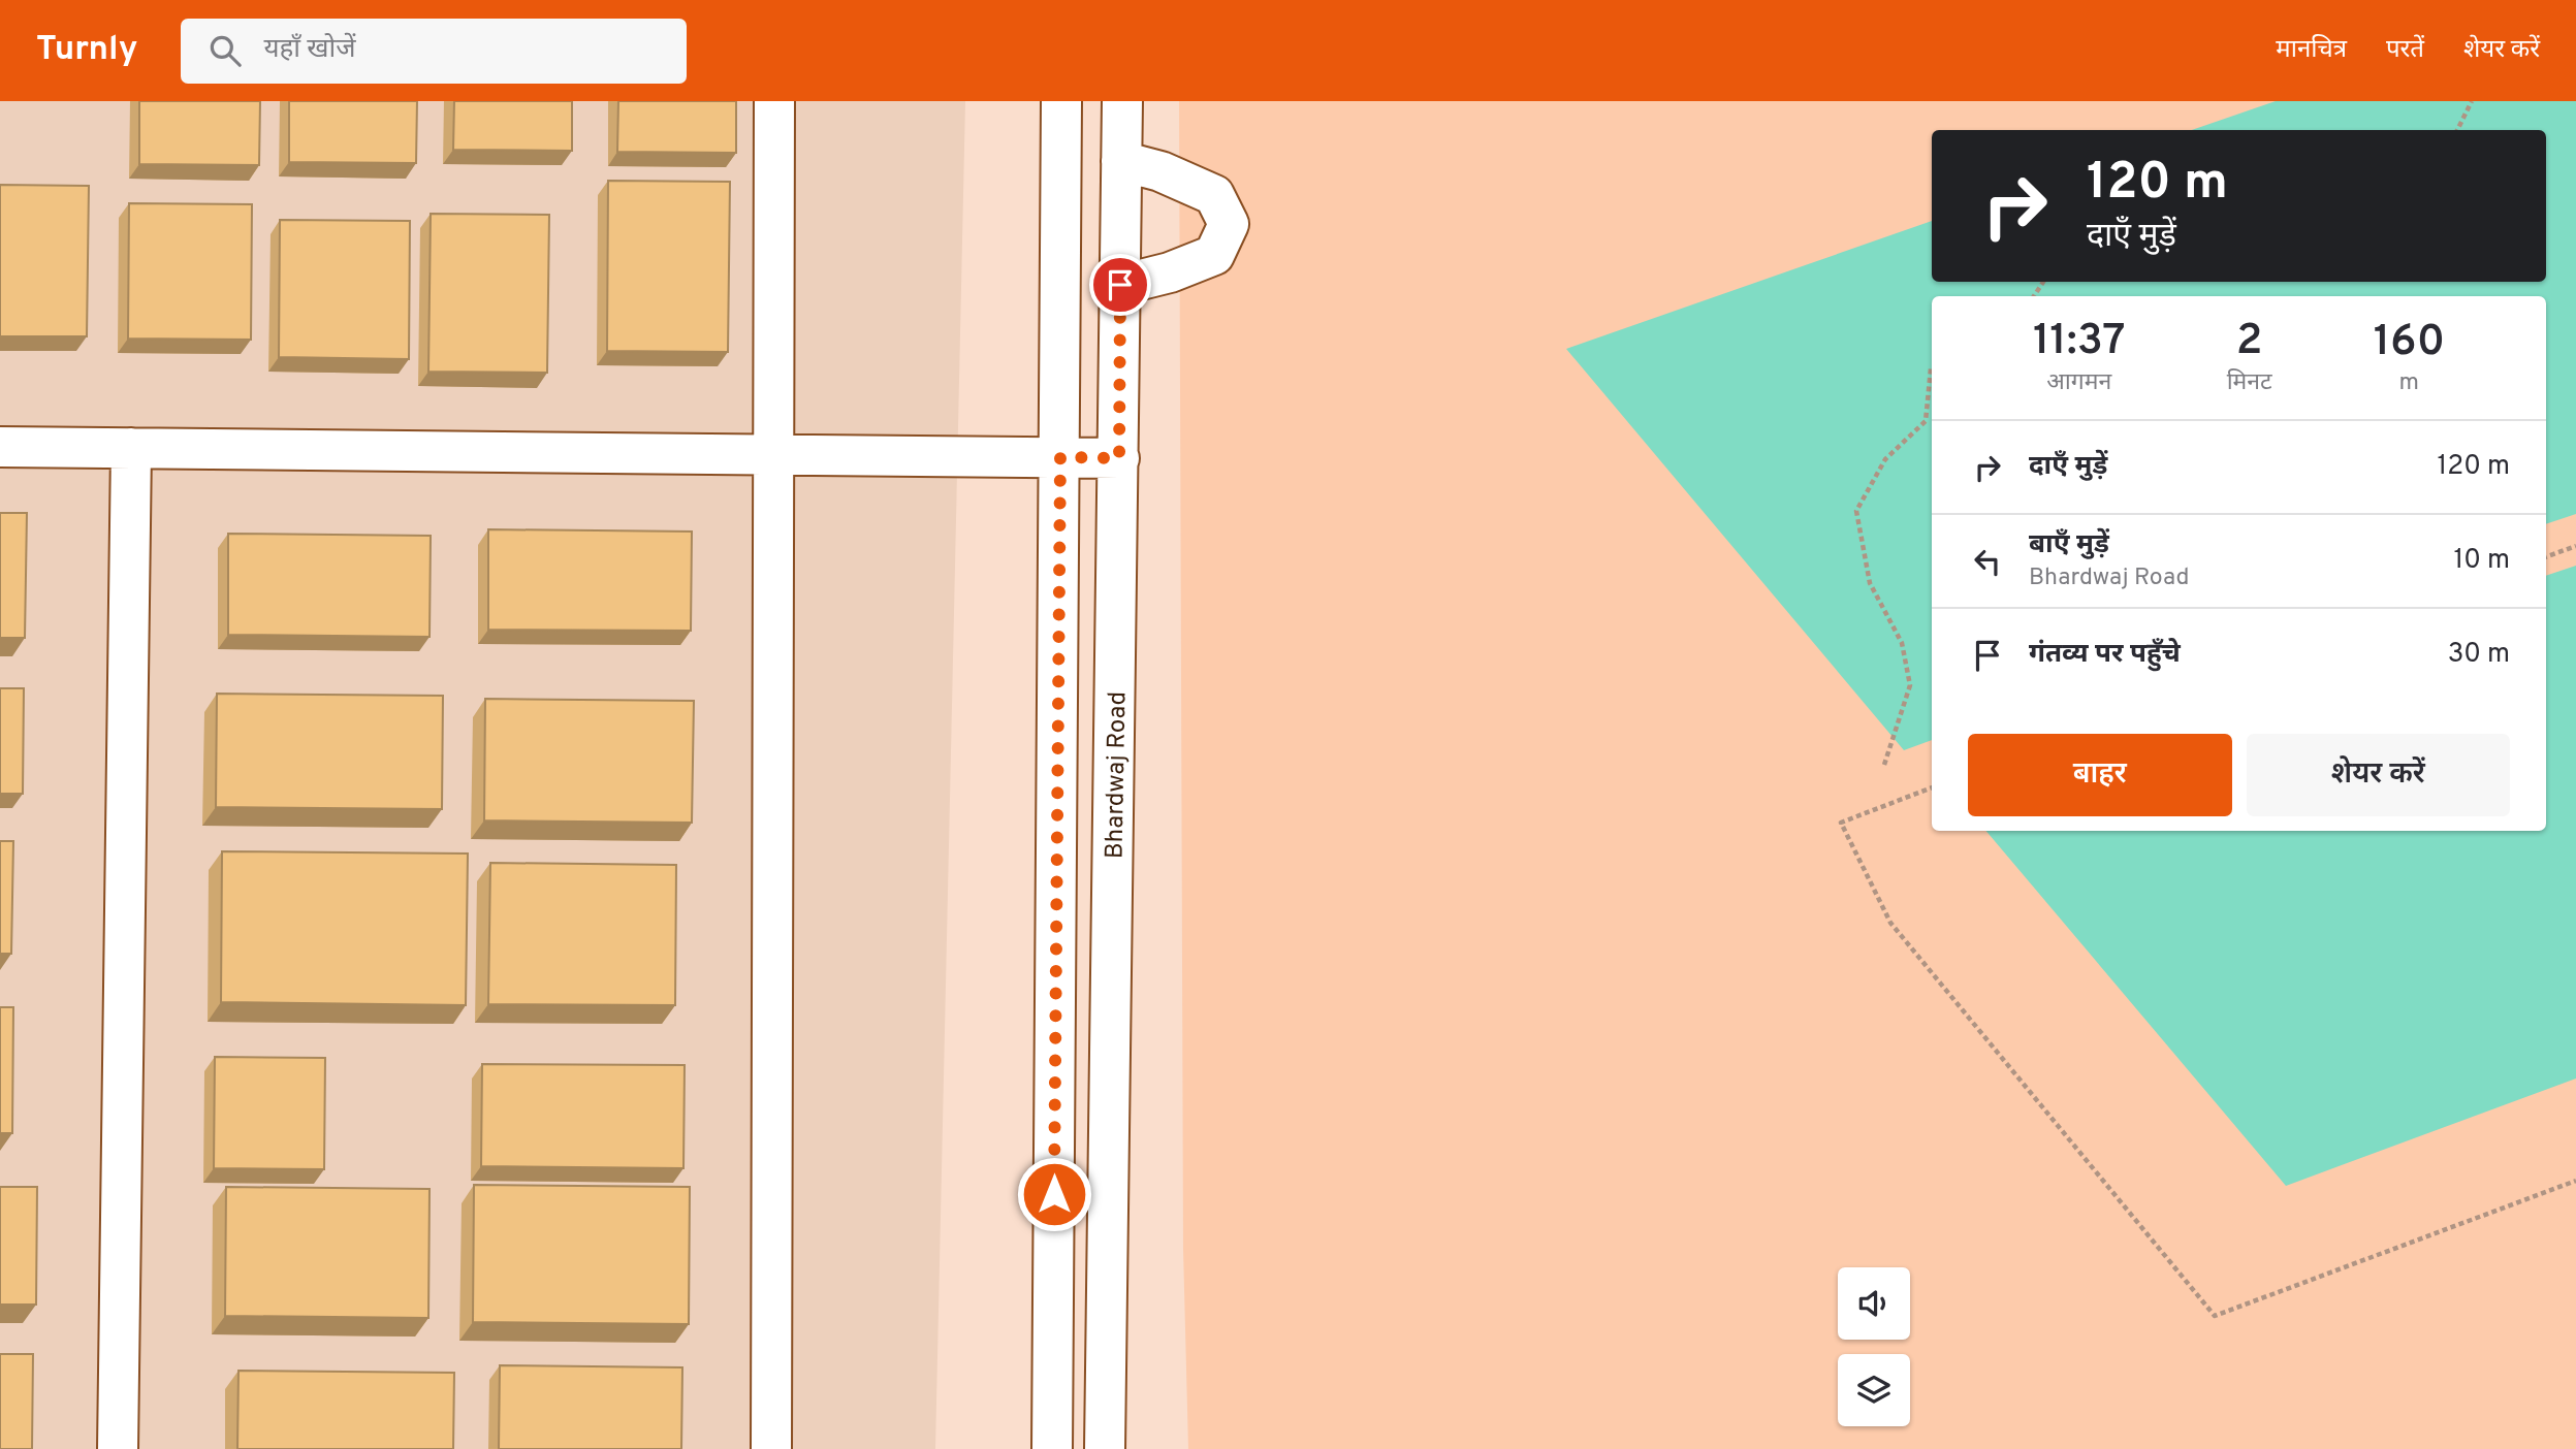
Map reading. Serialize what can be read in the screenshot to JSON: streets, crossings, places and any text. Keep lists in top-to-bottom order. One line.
{"streets":{"street":["Bhardwaj Road"]},"page":{"header":"Turnly","search":"यहाँ खोजें","nav":["मानचित्र","परतें","शेयर करें"],"turn":["120 m","दाएँ मुड़ें"],"eta":["11:37","आगमन","2","मिनट","160","m"],"list":[{"name":"दाएँ मुड़ें","value":"120 m"},{"name":"बाएँ मुड़ें","note":"Bhardwaj Road","value":"10 m"},{"name":"गंतव्य पर पहुँचे","value":"30 m"}],"buttons":["बाहर","शेयर करें"]}}
